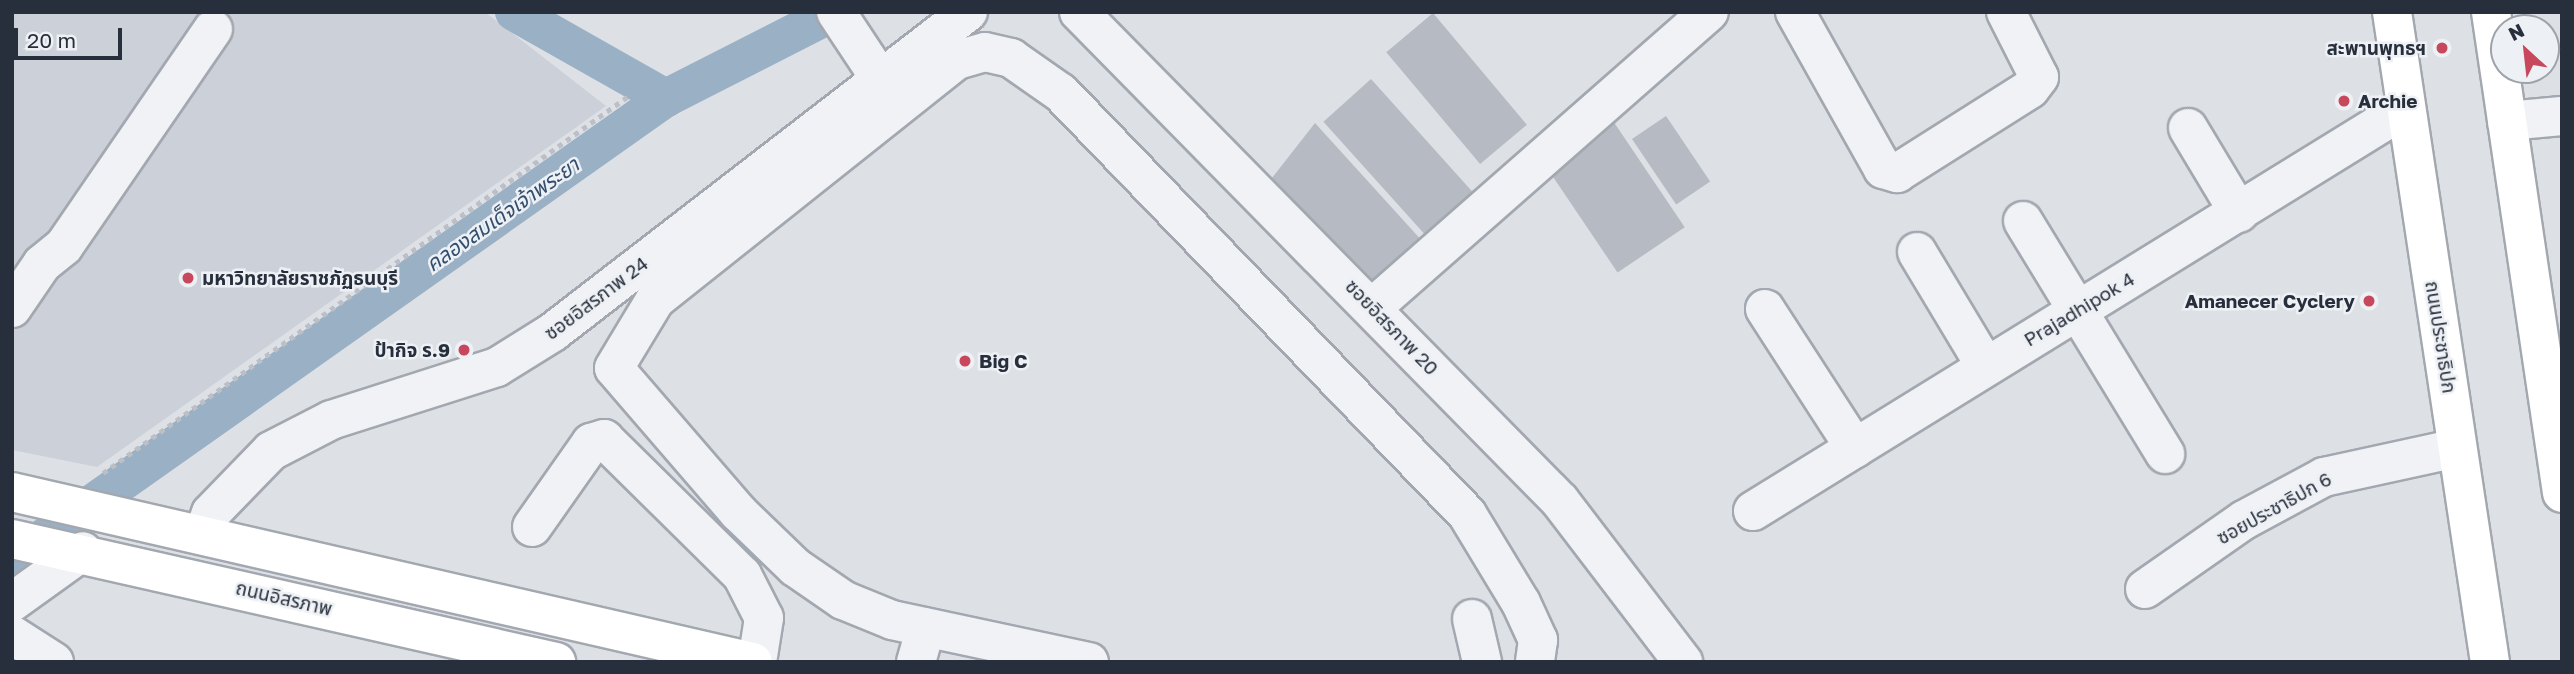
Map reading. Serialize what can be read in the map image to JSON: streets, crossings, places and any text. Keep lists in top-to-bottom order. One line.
{"streets":{"main road":["ถนนประชาธิปก","ถนนอิสรภาพ"],"street":["ซอยอิสรภาพ 24","Prajadhipok 4","ซอยอิสรภาพ 20","ซอยประชาธิปก 6"]},"crossings":[["Prajadhipok 4","ถนนประชาธิปก"],["ถนนประชาธิปก","ซอยประชาธิปก 6"]],"water":["คลองสมเด็จเจ้าพระยา"],"places":["สะพานพุทธฯ","Archie","มหาวิทยาลัยราชภัฏธนบุรี","Amanecer Cyclery","ป้ากิจ ร.9","Big C"],"scale_bar":"20 m","north":"top left"}
